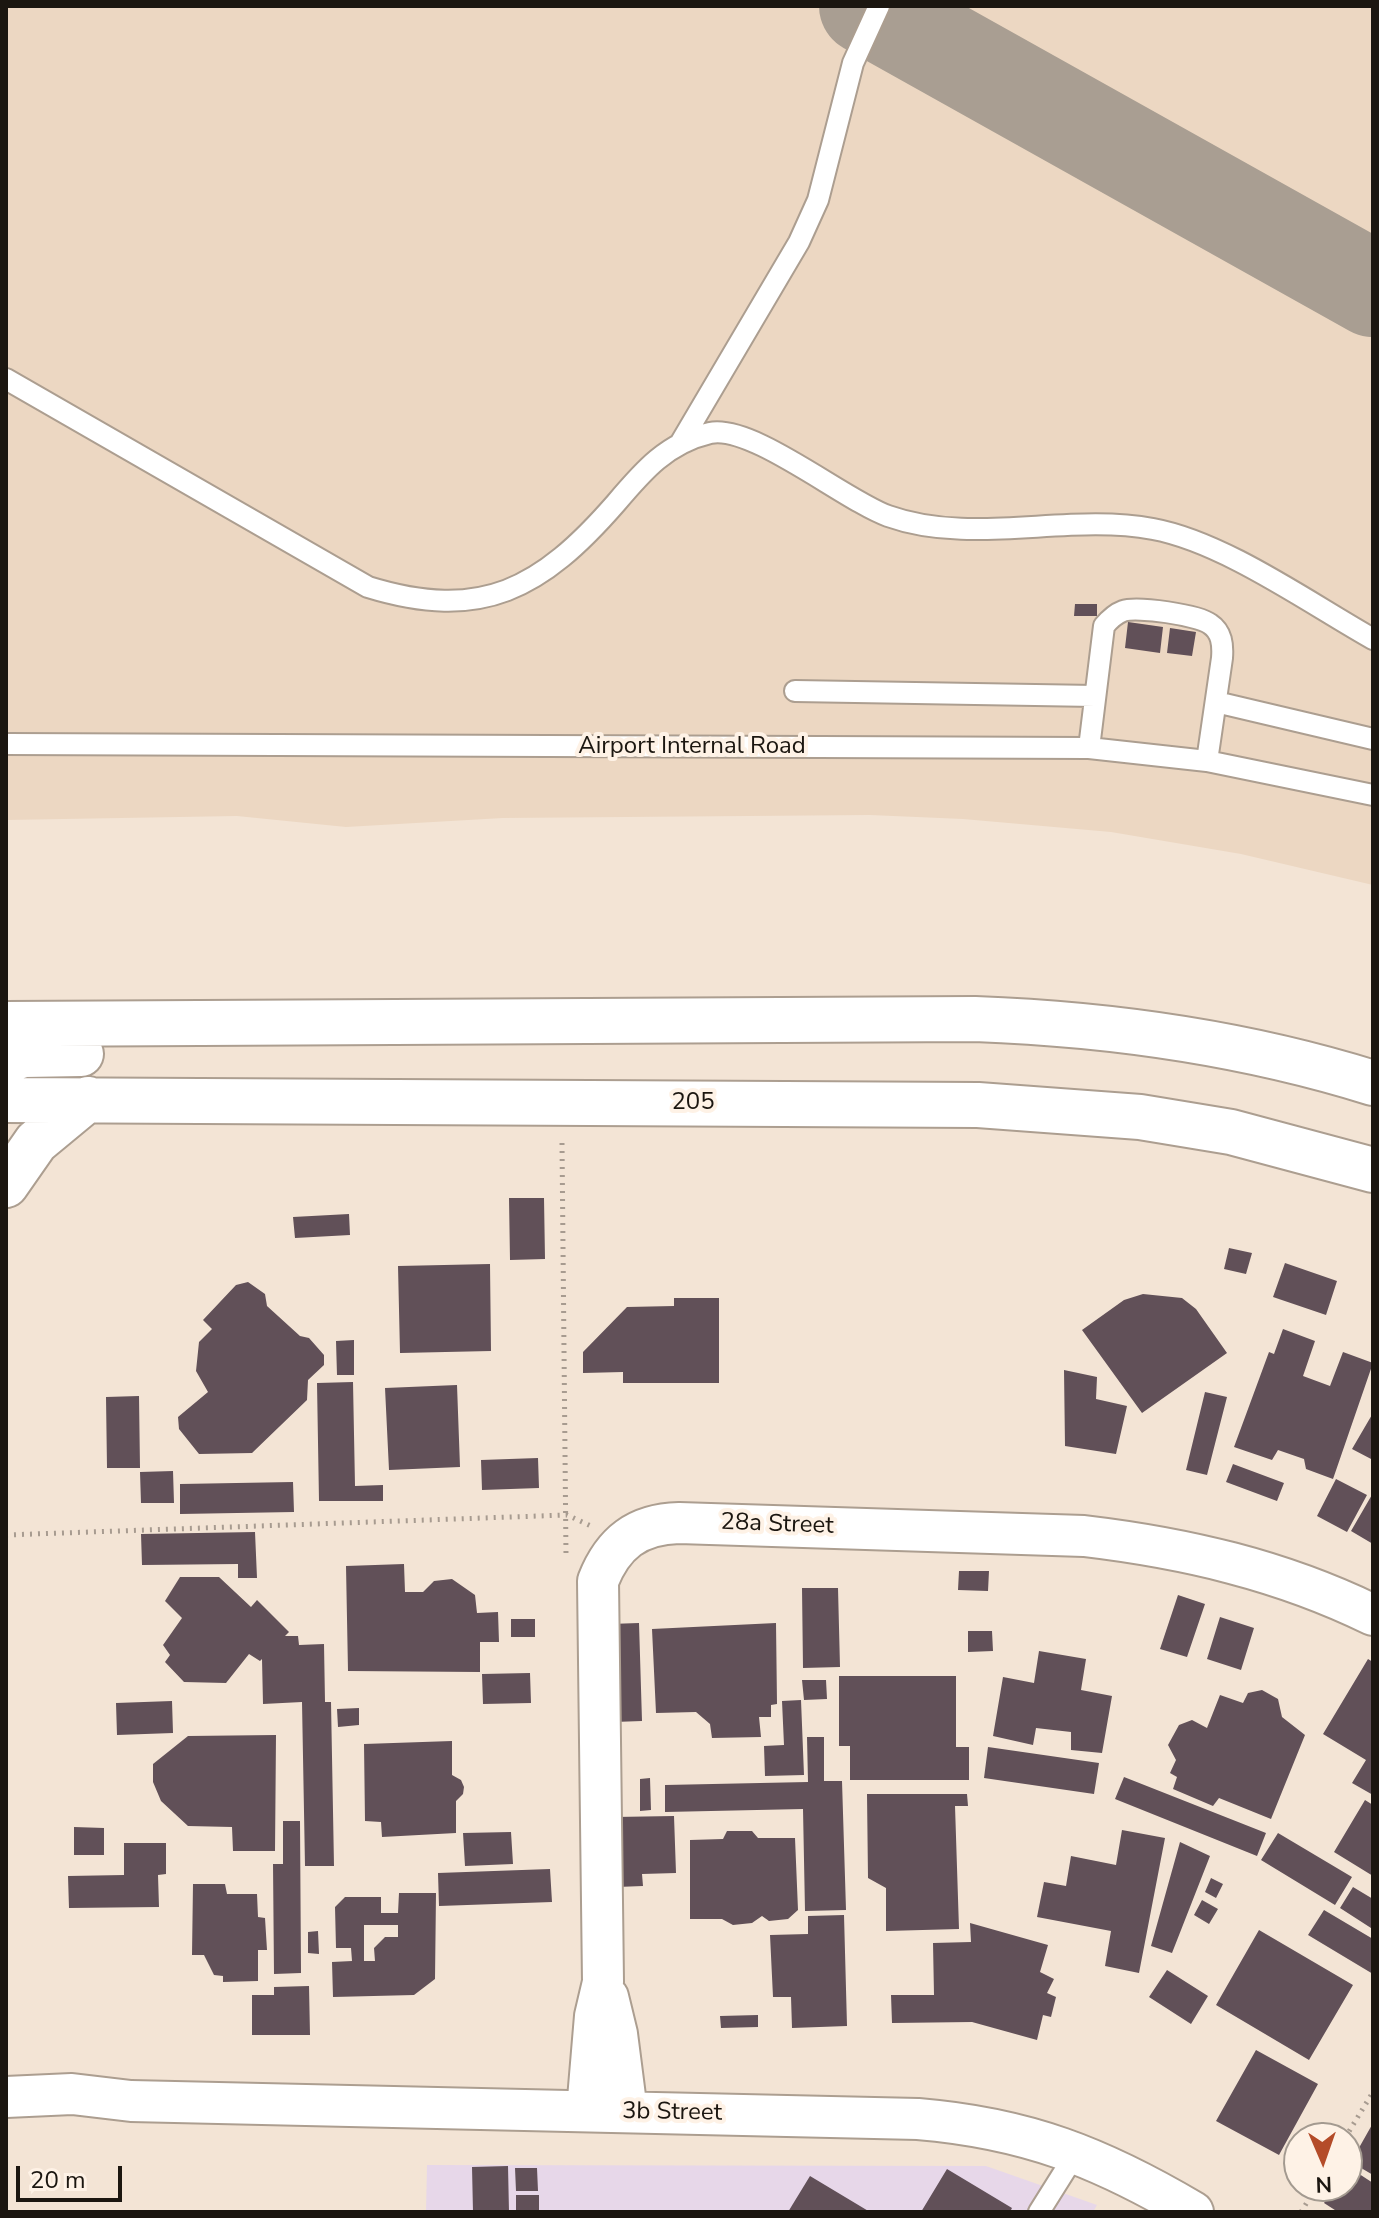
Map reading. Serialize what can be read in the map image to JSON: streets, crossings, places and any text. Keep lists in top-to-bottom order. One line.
{"streets":{"street":["205","28a Street","3b Street"],"lane":["Airport Internal Road"]},"scale_bar":"20 m","north":"bottom"}
